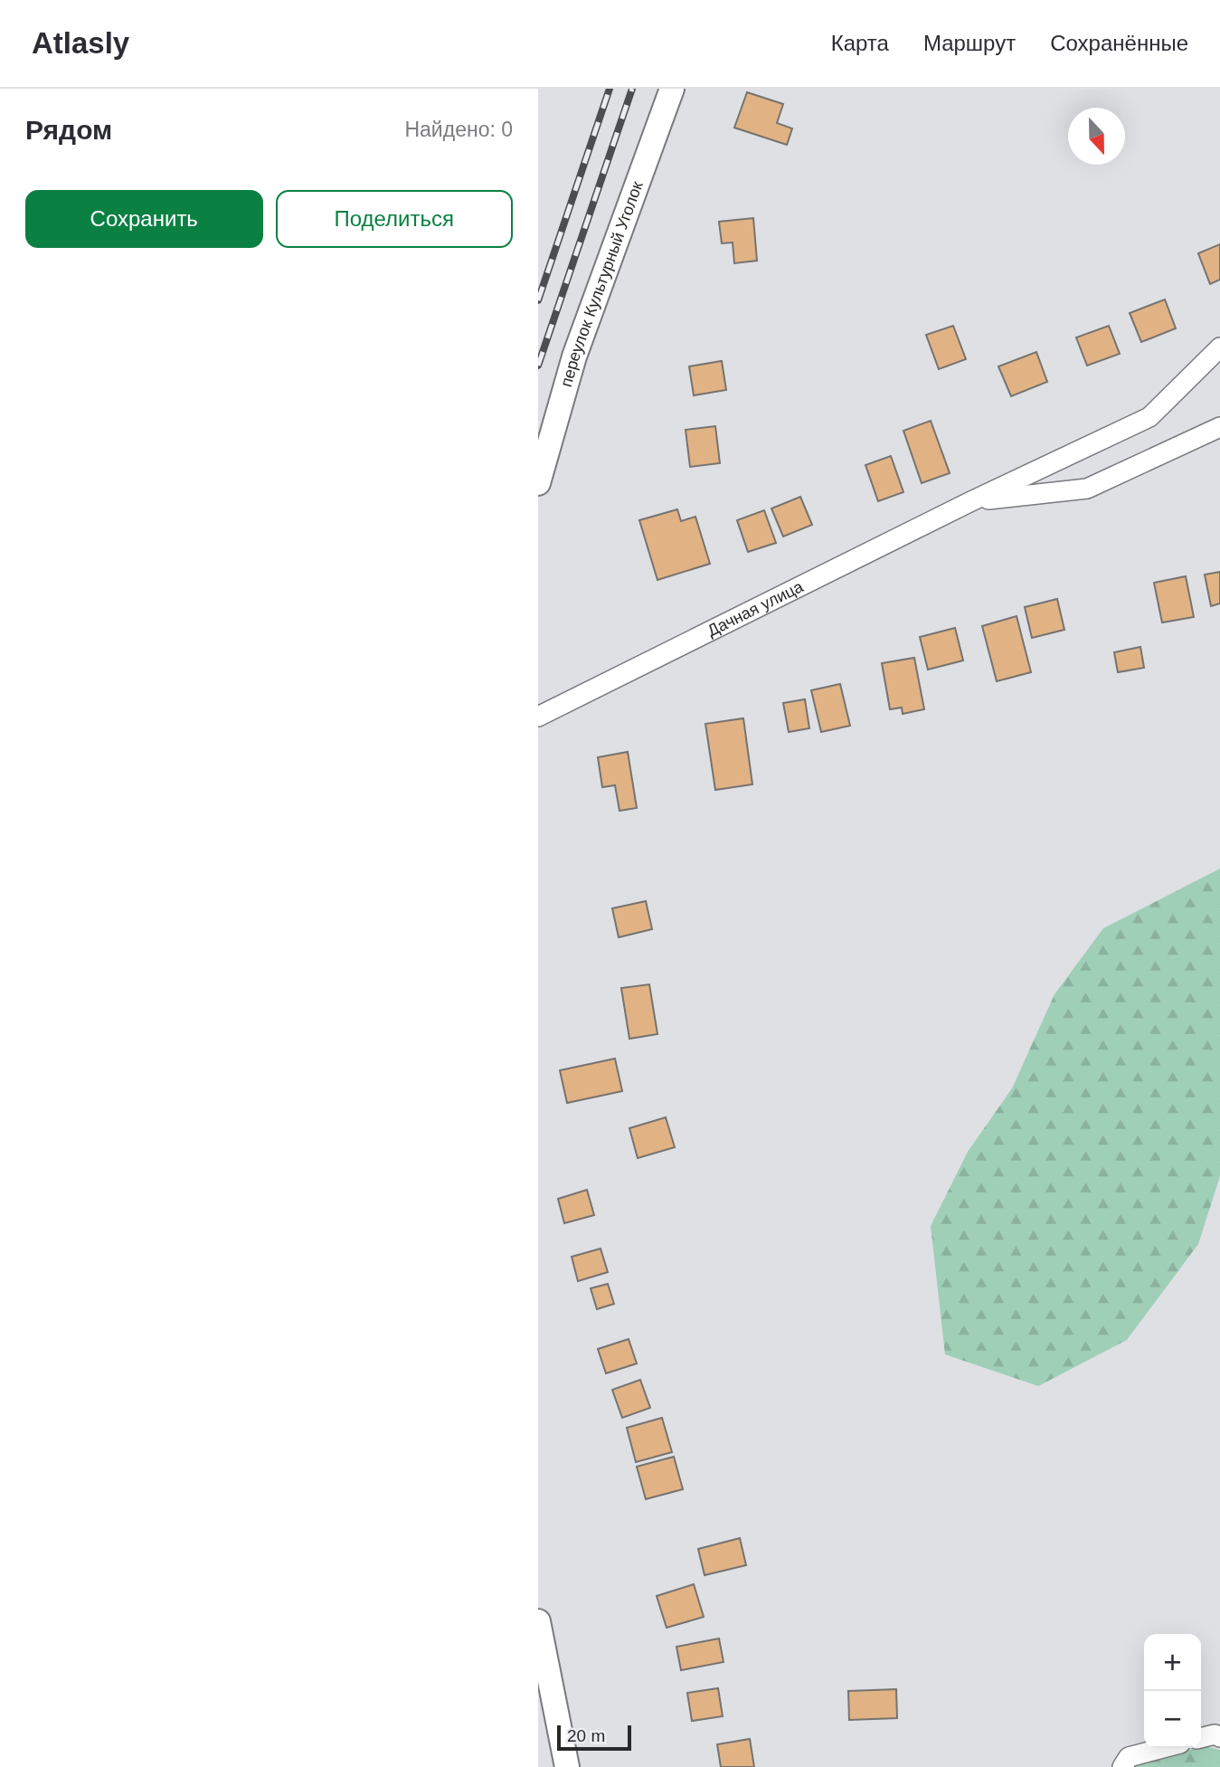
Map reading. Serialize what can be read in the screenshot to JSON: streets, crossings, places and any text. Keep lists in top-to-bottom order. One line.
{"streets":{"street":["переулок Культурный Уголок","Дачная улица"]},"scale_bar":"20 m","north":"bottom","page":{"header":"Atlasly","nav":["Карта","Маршрут","Сохранённые"],"heading":["Рядом","Найдено: 0"],"buttons":["Сохранить","Поделиться"],"map_buttons":["+","−"],"scale":"20 m"}}
